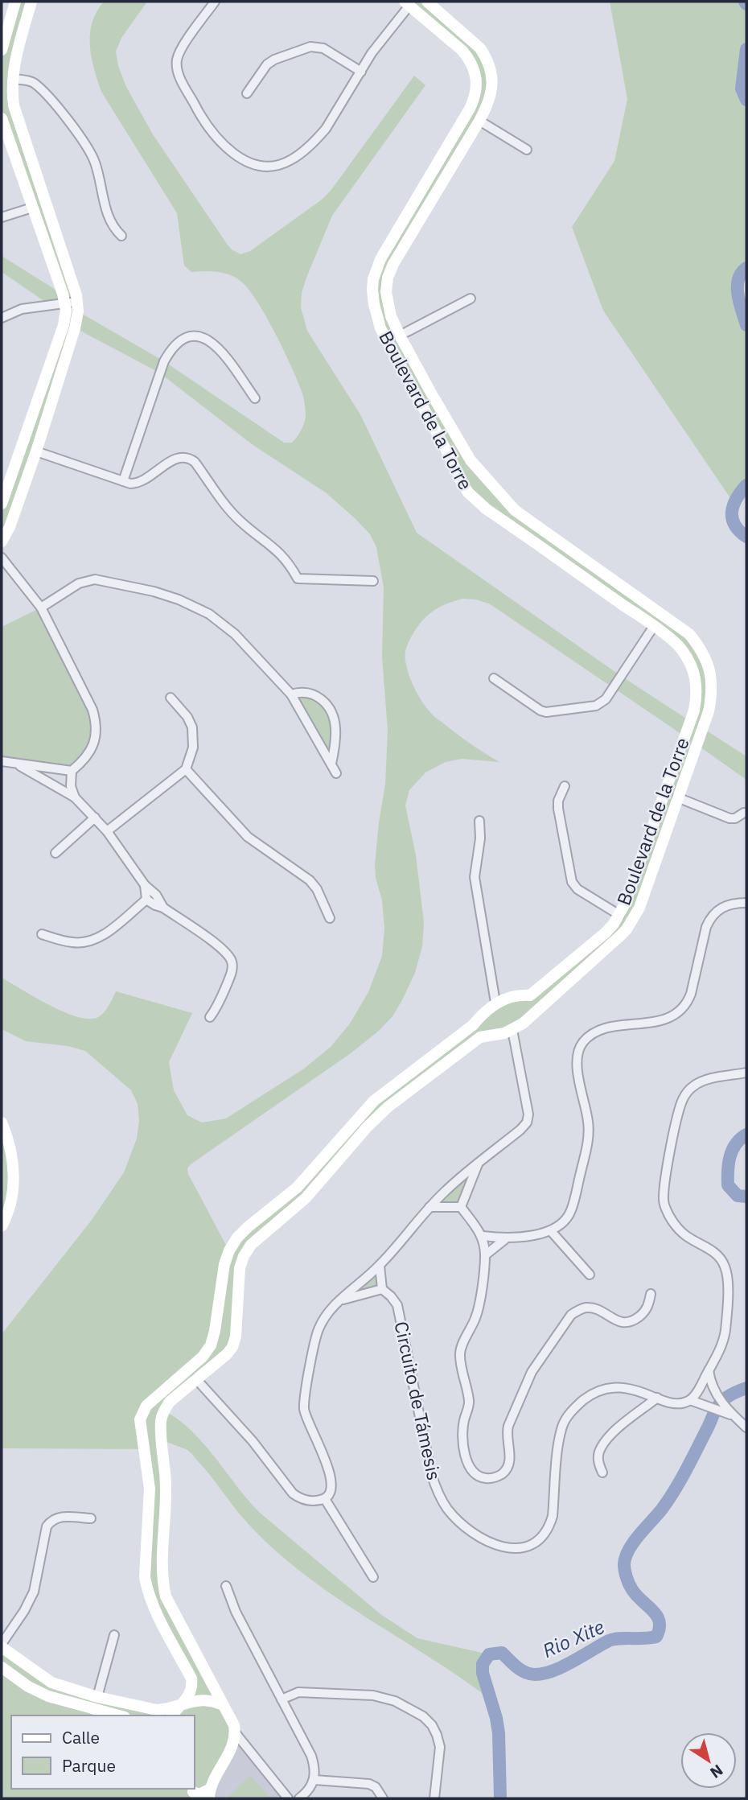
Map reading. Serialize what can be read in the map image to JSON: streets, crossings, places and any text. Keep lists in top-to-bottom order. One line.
{"streets":{"street":["Boulevard de la Torre","Circuito de Támesis"]},"water":["Rio Xite"],"legend":["Calle","Parque"],"north":"bottom right"}
